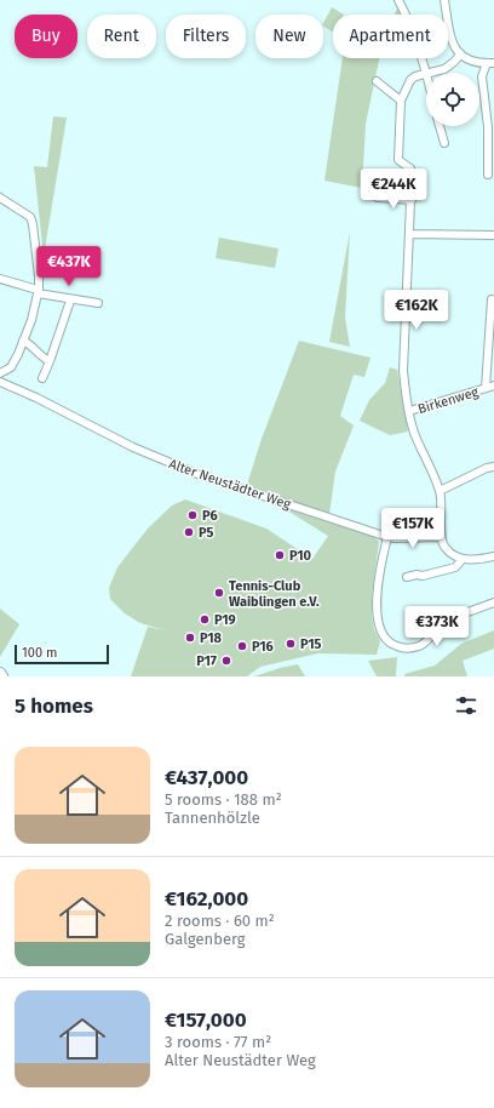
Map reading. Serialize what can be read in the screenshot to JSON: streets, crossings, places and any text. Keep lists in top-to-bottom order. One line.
{"streets":{"street":["Birkenweg","Alter Neustädter Weg"]},"places":["P6","P5","P10","Tennis-Club Waiblingen e.V.","P19","P18","P15","P16","P17"],"scale_bar":"100 m","page":{"chip":["Buy","Rent","Filters","New","Apartment"],"price":["€244K","€437K","€162K","€157K","€373K"],"scale":"100 m","heading":"5 homes","list":[{"name":"€437,000","note":"5 rooms · 188 m² · Tannenhölzle"},{"name":"€162,000","note":"2 rooms · 60 m² · Galgenberg"},{"name":"€157,000","note":"3 rooms · 77 m² · Alter Neustädter Weg"}]}}
